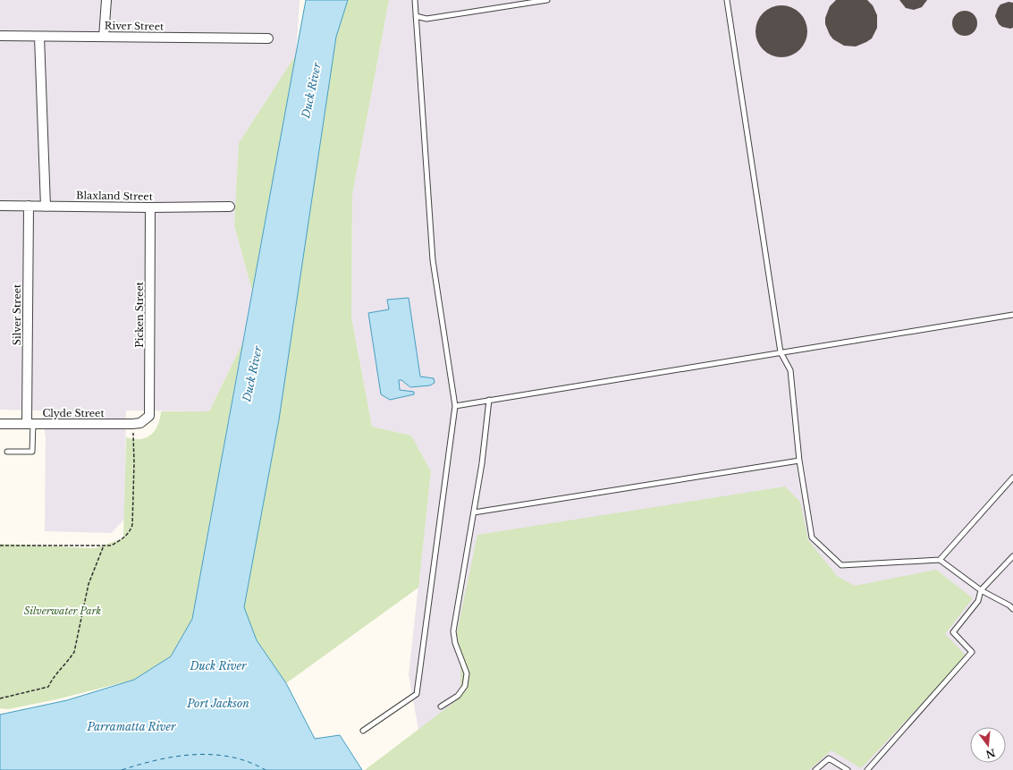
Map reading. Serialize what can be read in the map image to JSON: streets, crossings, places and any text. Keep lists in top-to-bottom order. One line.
{"streets":{"street":["River Street","Blaxland Street","Silver Street","Picken Street","Clyde Street"]},"crossings":[["Blaxland Street","Silver Street"],["Blaxland Street","Picken Street"],["Silver Street","Clyde Street"],["Picken Street","Clyde Street"]],"water":["Duck River","Port Jackson","Parramatta River"],"parks":["Silverwater Park"],"north":"bottom"}
